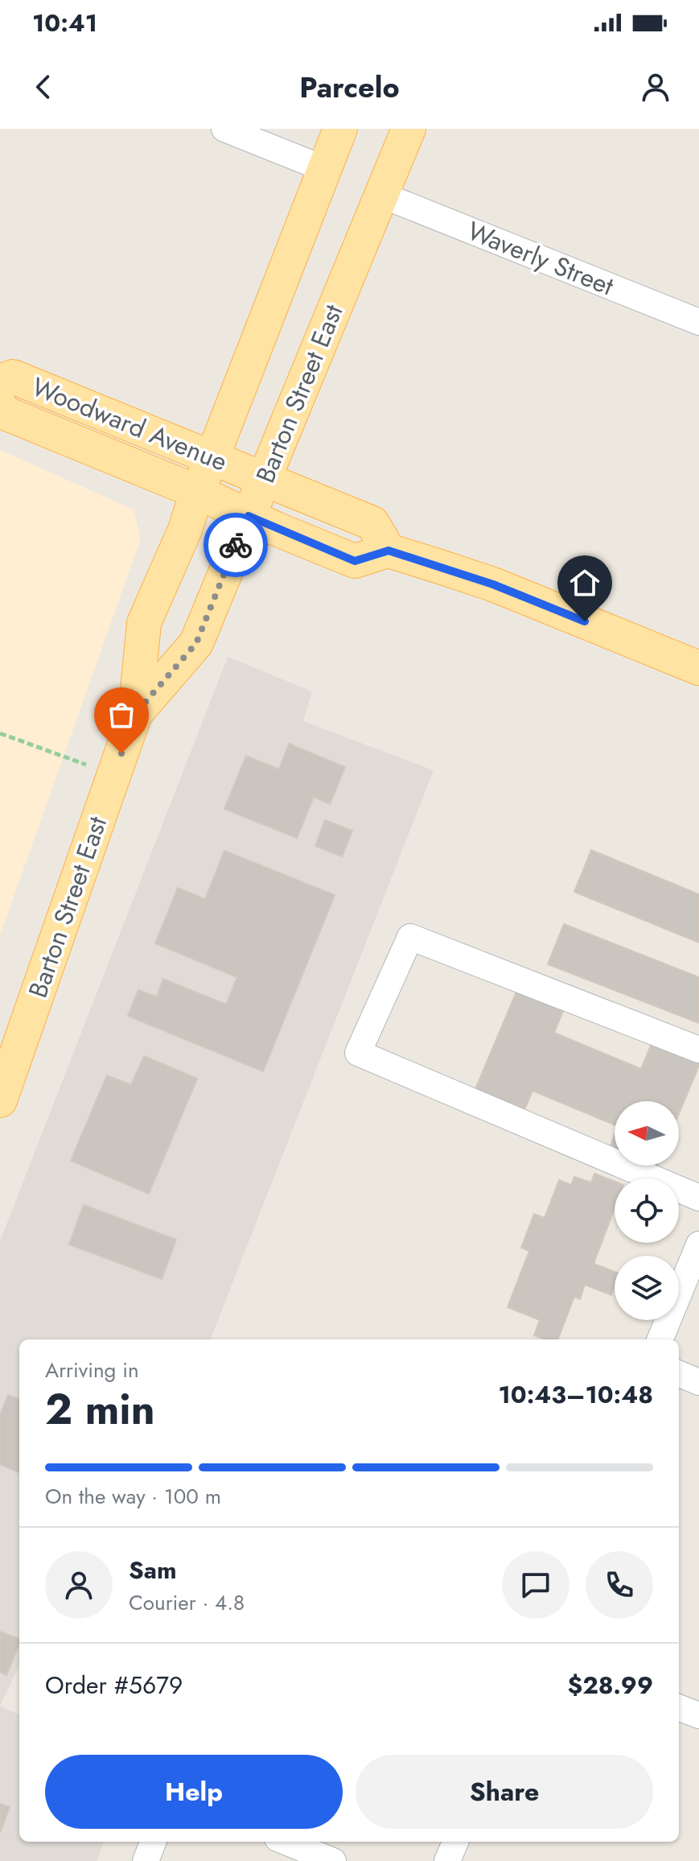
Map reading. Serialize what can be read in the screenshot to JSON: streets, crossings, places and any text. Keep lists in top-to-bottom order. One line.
{"streets":{"main road":["Barton Street East","Woodward Avenue"],"street":["Waverly Street"]},"crossings":[["Waverly Street","Barton Street East"],["Barton Street East","Woodward Avenue"]],"north":"left","page":{"status":"10:41","header":"Parcelo","heading":["2 min","Arriving in","10:43–10:48"],"panel":["Sam","Courier · 4.8","Order #5679","$28.99"],"bar":"On the way · 100 m","buttons":["Help","Share"]}}
